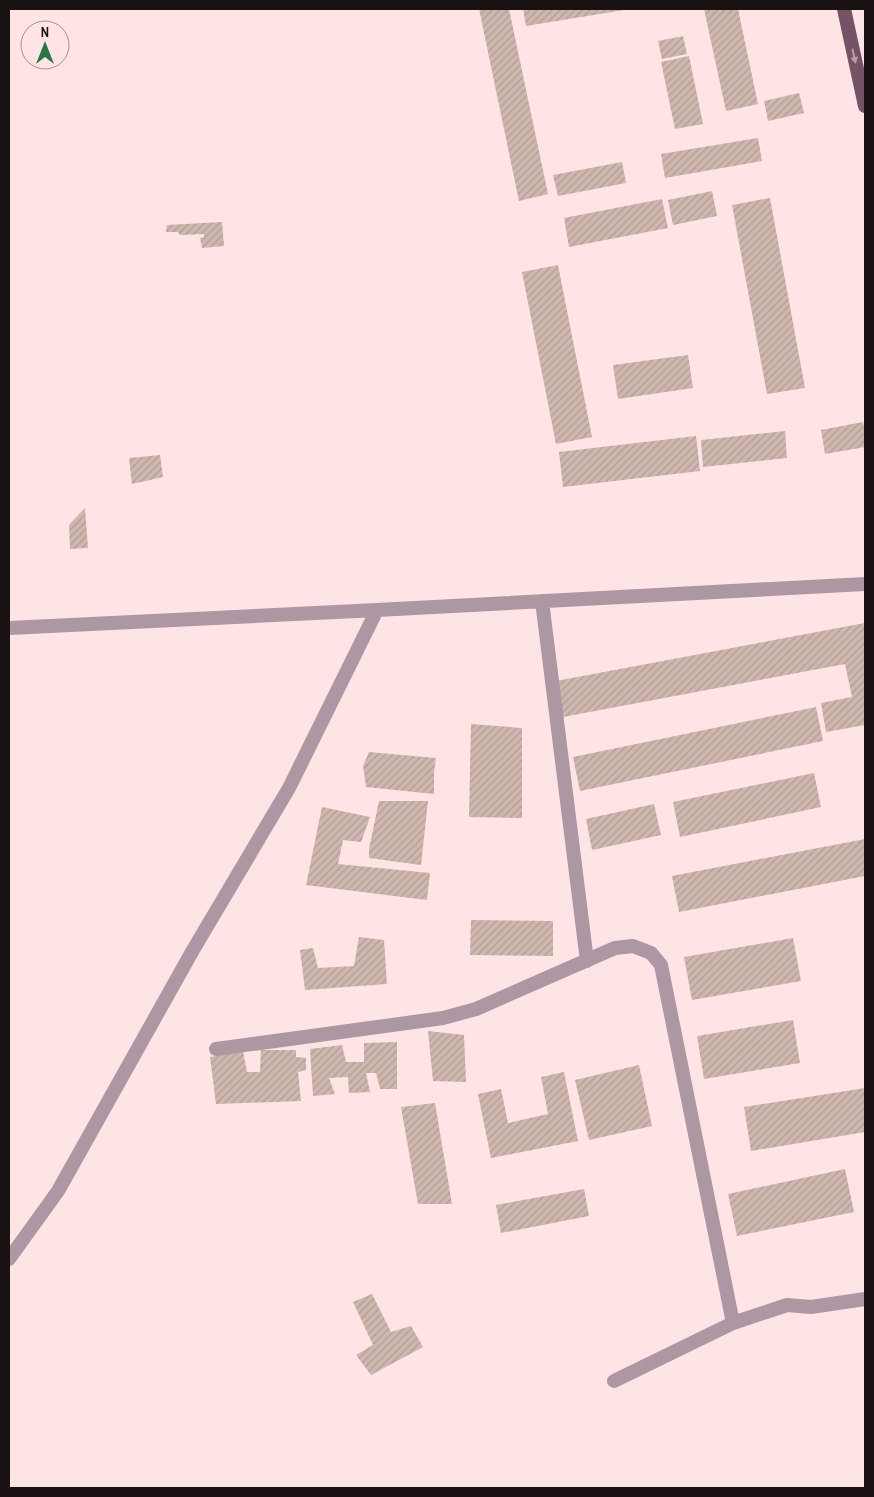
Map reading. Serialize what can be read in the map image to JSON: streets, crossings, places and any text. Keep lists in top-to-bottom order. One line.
{"north":"top"}
